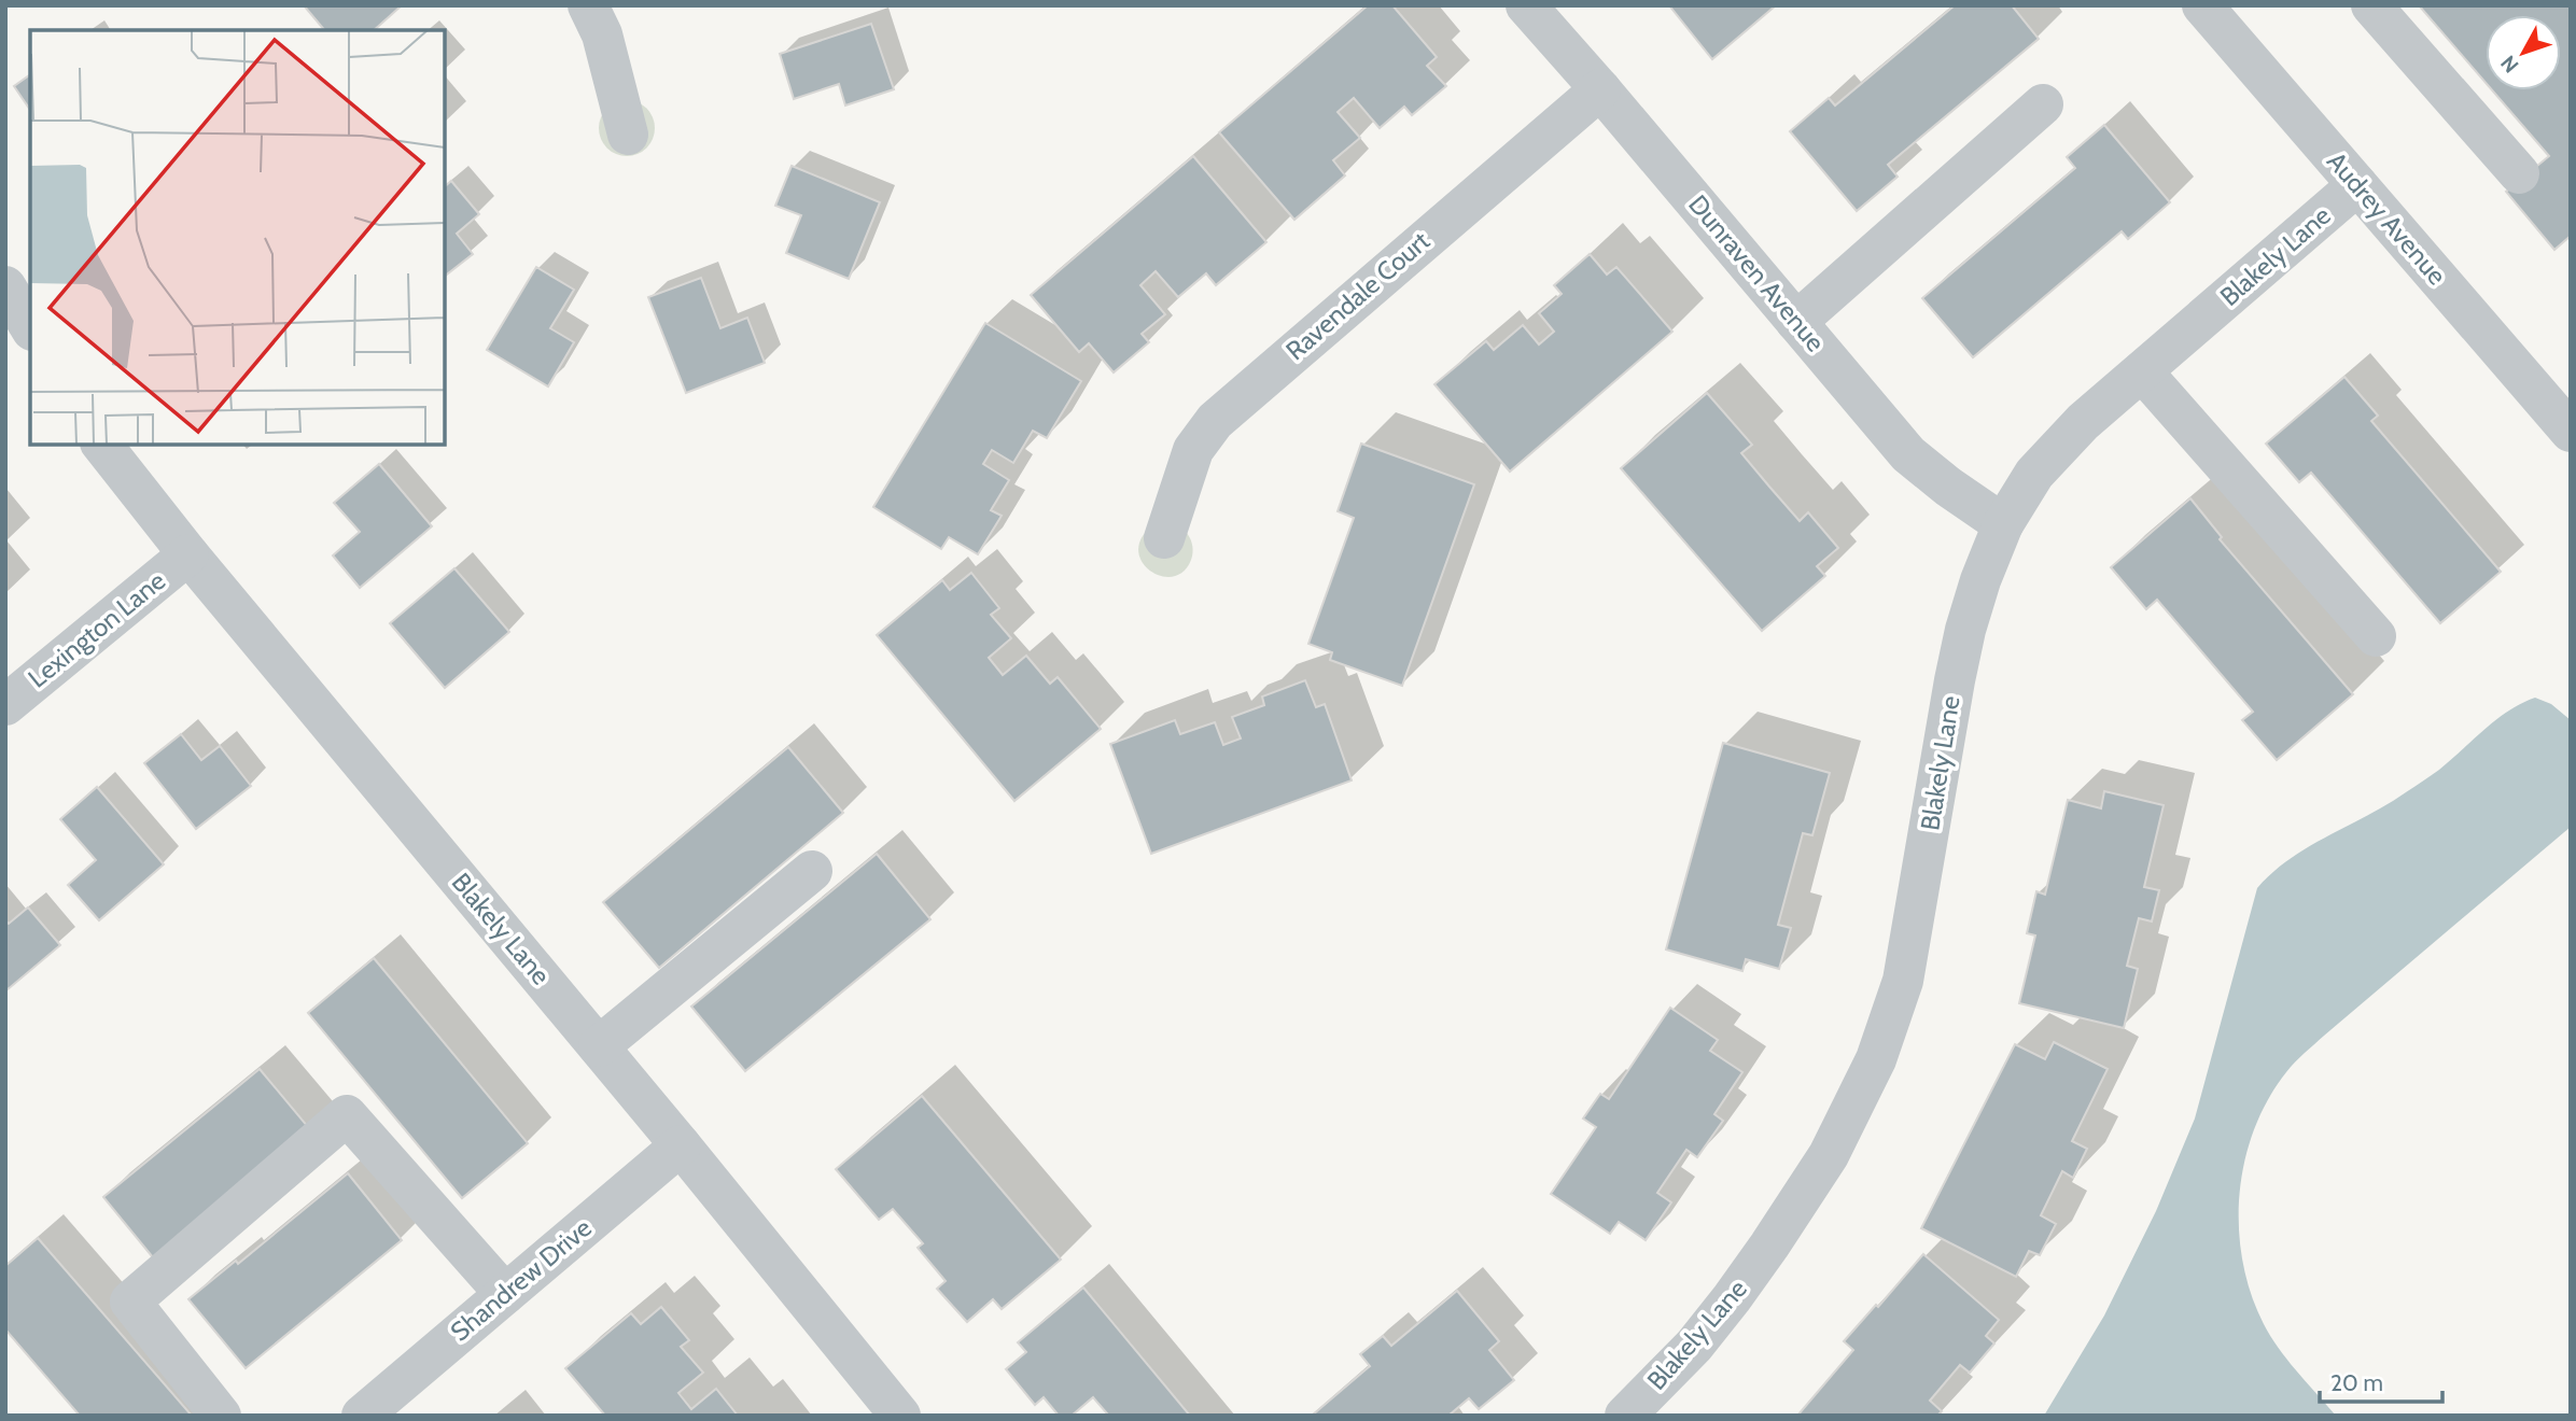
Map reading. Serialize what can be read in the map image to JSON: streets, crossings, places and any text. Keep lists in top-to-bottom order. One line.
{"streets":{"street":["Audrey Avenue","Blakely Lane","Dunraven Avenue","Ravendale Court","Lexington Lane","Shandrew Drive"]},"crossings":[["Audrey Avenue","Blakely Lane"],["Blakely Lane","Dunraven Avenue"],["Blakely Lane","Lexington Lane"],["Blakely Lane","Shandrew Drive"],["Dunraven Avenue","Ravendale Court"]],"scale_bar":"20 m","north":"bottom left"}
